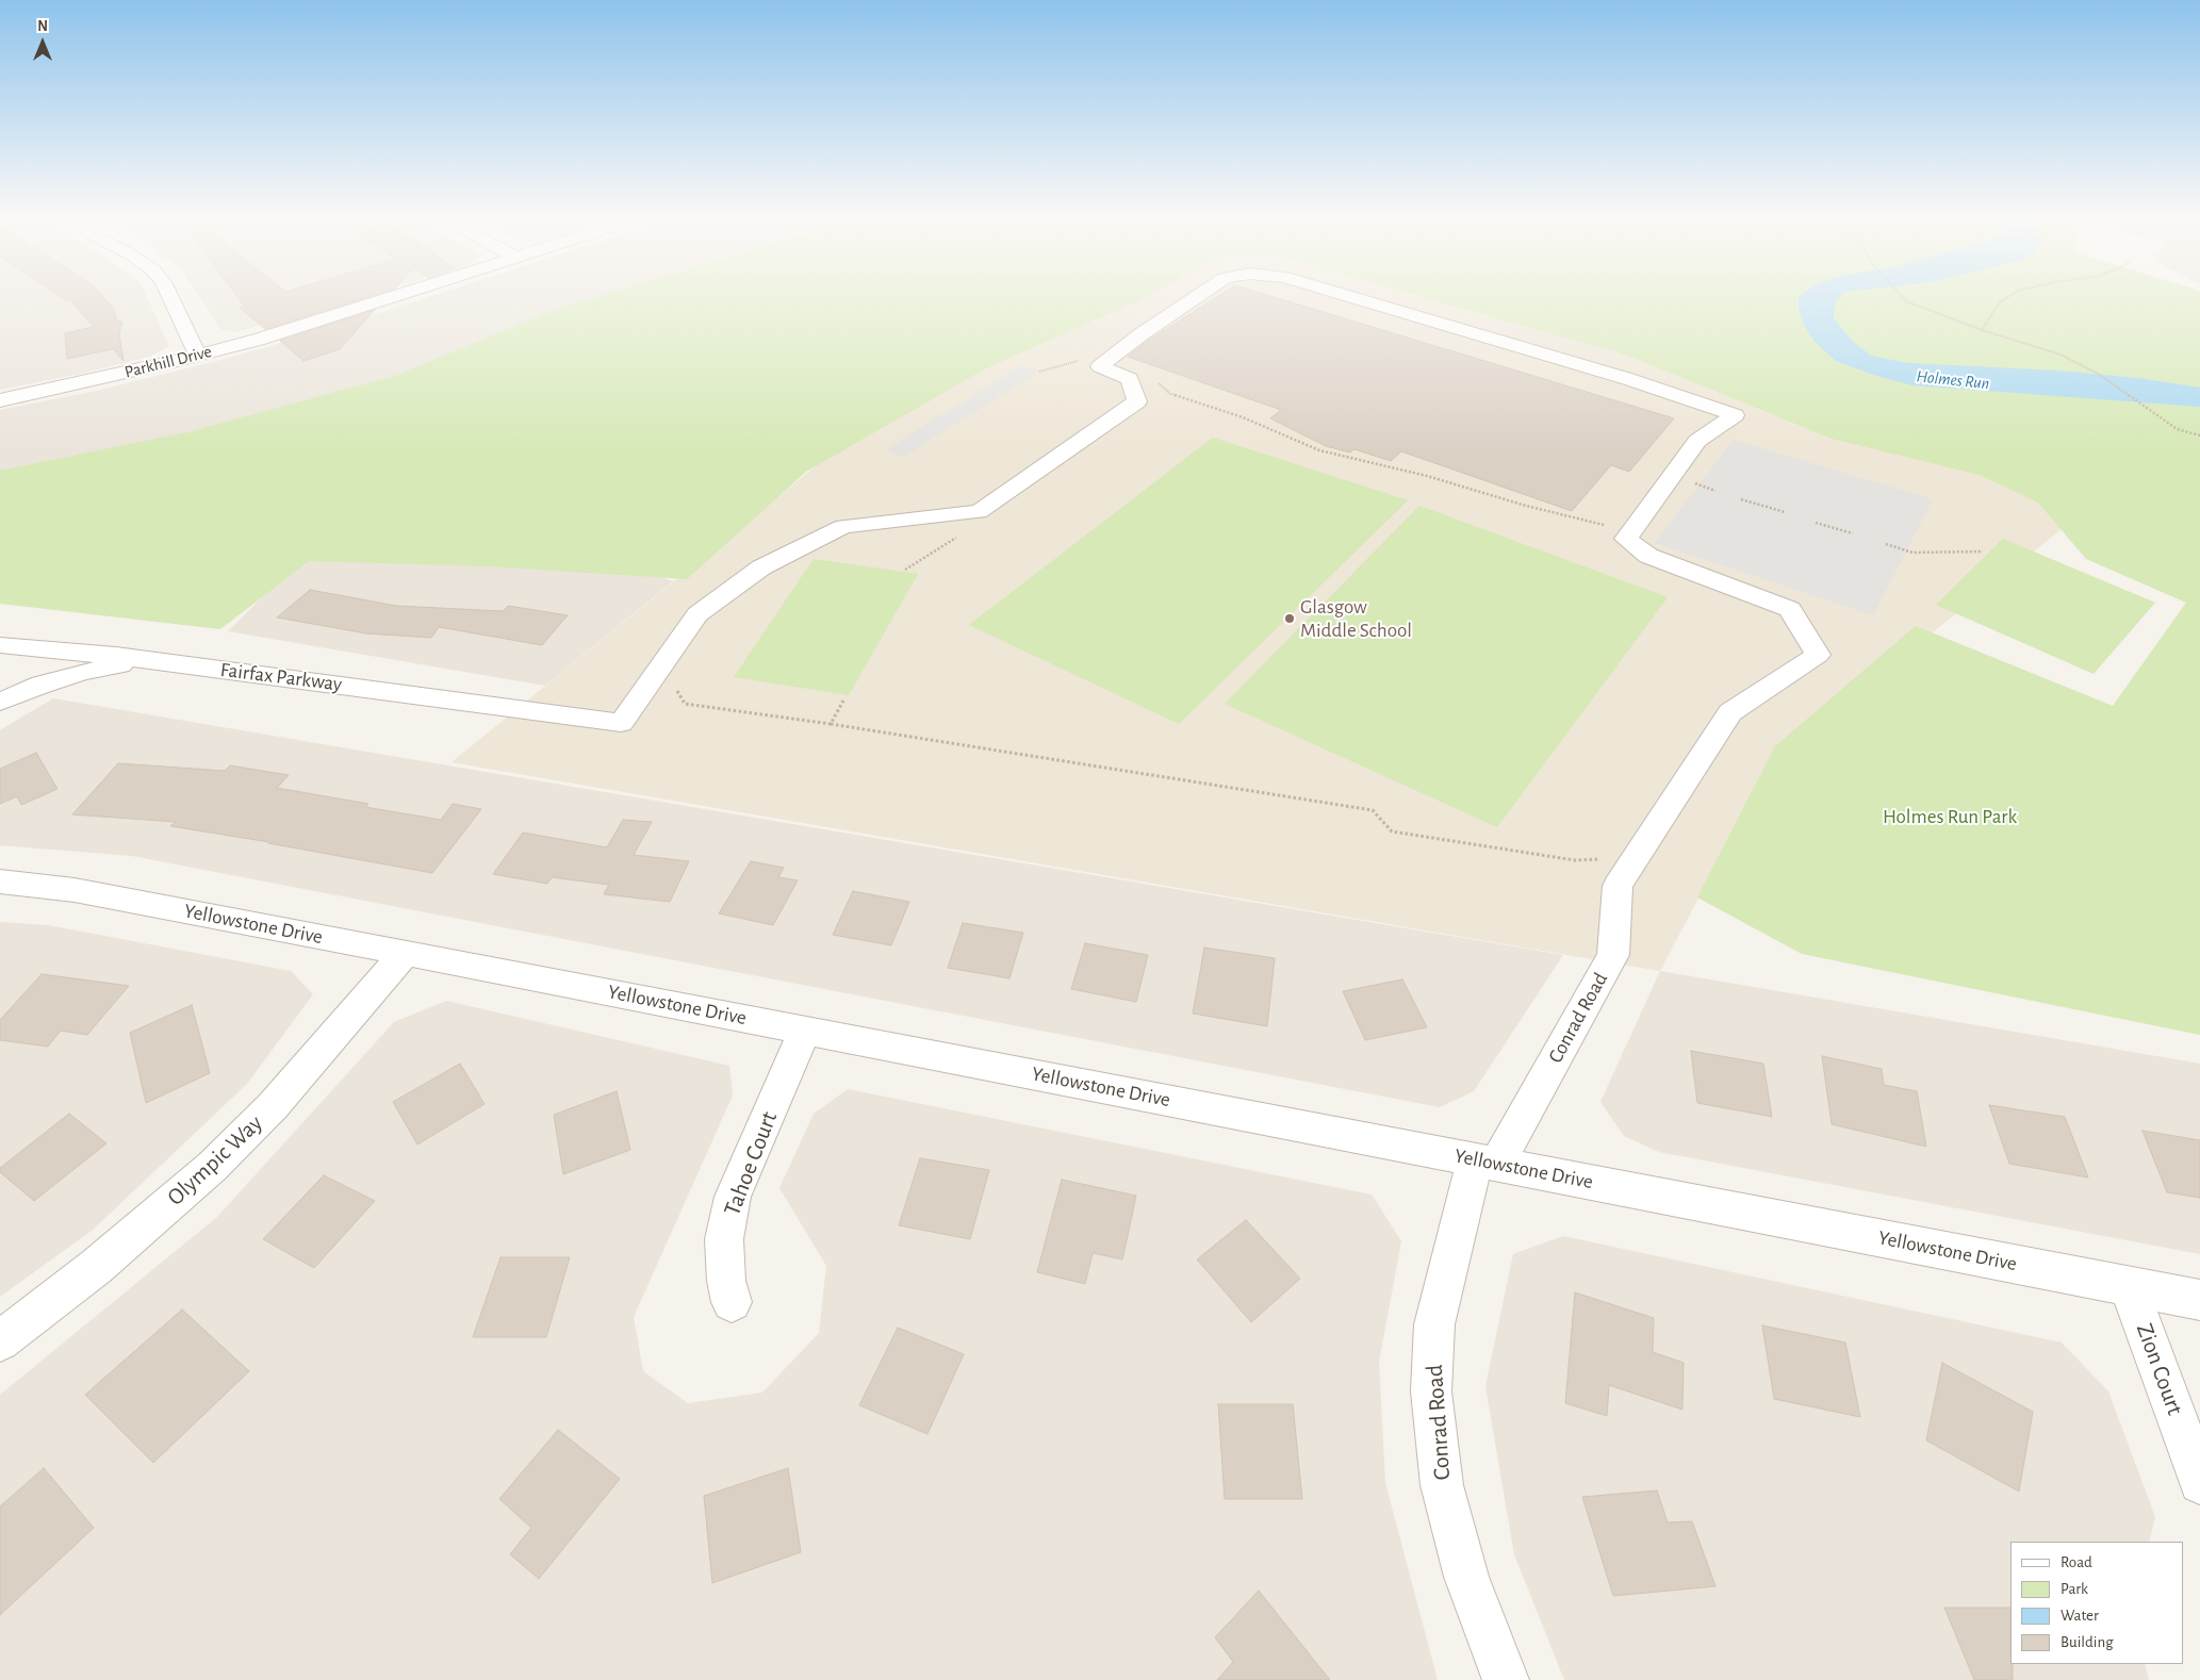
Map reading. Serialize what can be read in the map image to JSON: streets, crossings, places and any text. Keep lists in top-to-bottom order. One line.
{"streets":{"street":["Parkhill Drive","Fairfax Parkway","Yellowstone Drive","Conrad Road","Olympic Way","Tahoe Court","Zion Court"]},"crossings":[["Fairfax Parkway","Conrad Road"],["Yellowstone Drive","Conrad Road"],["Yellowstone Drive","Olympic Way"],["Yellowstone Drive","Tahoe Court"],["Yellowstone Drive","Zion Court"]],"water":["Holmes Run"],"parks":["Holmes Run Park"],"places":["Glasgow Middle School"],"legend":["Road","Park","Water","Building"],"north":"top"}
